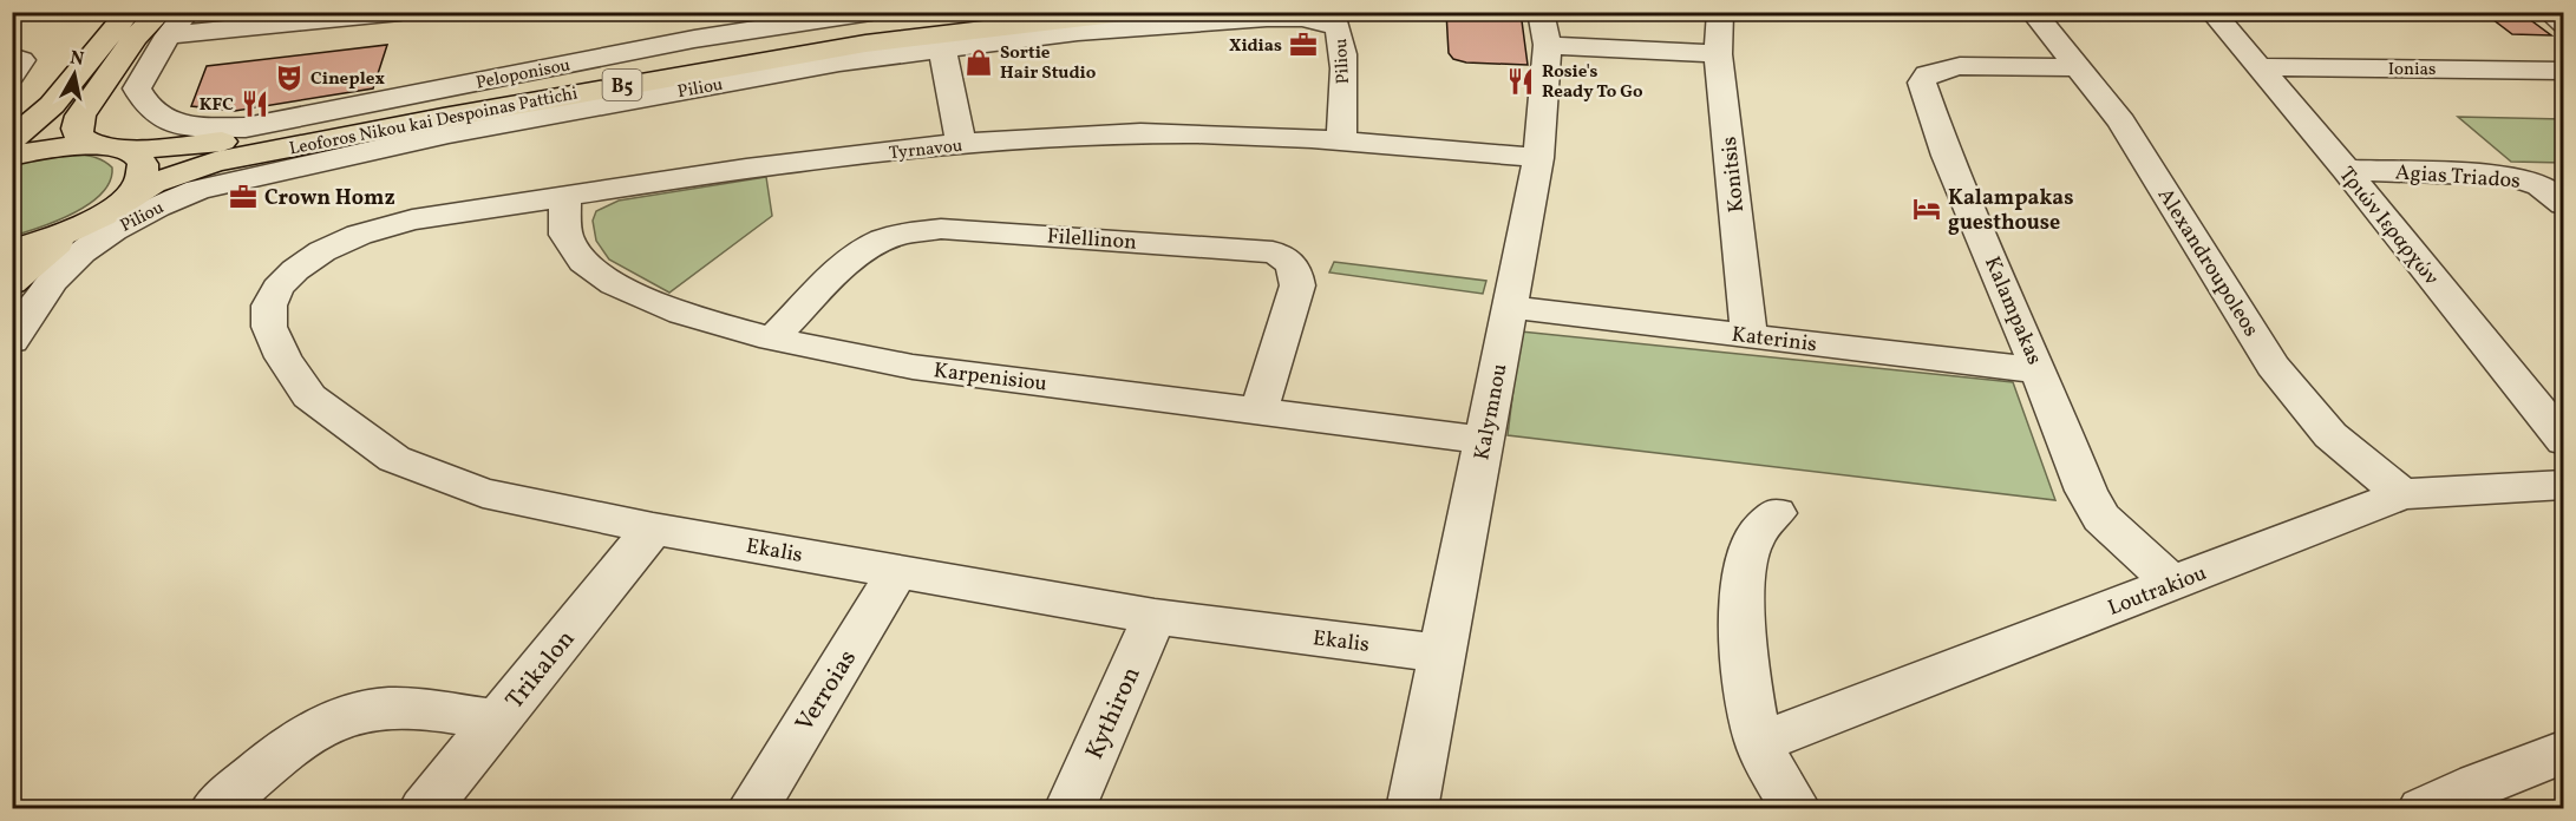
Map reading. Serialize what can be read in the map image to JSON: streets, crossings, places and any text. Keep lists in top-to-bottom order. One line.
{"streets":{"main road":["B5","Leoforos Nikou kai Despoinas Pattichi"],"street":["Piliou","Ionias","Peloponisou","Tyrnavou","Konitsis","Agias Triados","Τριών Ιεραρχών","Filellinon","Alexandroupoleos","Kalampakas","Katerinis","Karpenisiou","Kalymnou","Ekalis","Loutrakiou","Trikalon","Verroias","Kythiron"]},"crossings":[["Piliou","Tyrnavou"],["Ionias","Τριών Ιεραρχών"],["B5","Leoforos Nikou kai Despoinas Pattichi"],["Tyrnavou","Karpenisiou"],["Tyrnavou","Kalymnou"],["Tyrnavou","Ekalis"],["Konitsis","Katerinis"],["Agias Triados","Τριών Ιεραρχών"],["Filellinon","Karpenisiou"],["Alexandroupoleos","Kalampakas"],["Alexandroupoleos","Loutrakiou"],["Kalampakas","Katerinis"],["Kalampakas","Loutrakiou"],["Katerinis","Kalymnou"],["Karpenisiou","Kalymnou"],["Kalymnou","Ekalis"],["Ekalis","Trikalon"],["Ekalis","Verroias"],["Ekalis","Kythiron"]],"places":{"office":["Xidias","Crown Homz"],"shop":["Sortie Hair Studio"],"theatre":["Cineplex"],"restaurant":["Rosie's Ready To Go","KFC"],"hotel":["Kalampakas guesthouse"]},"north":"top"}
